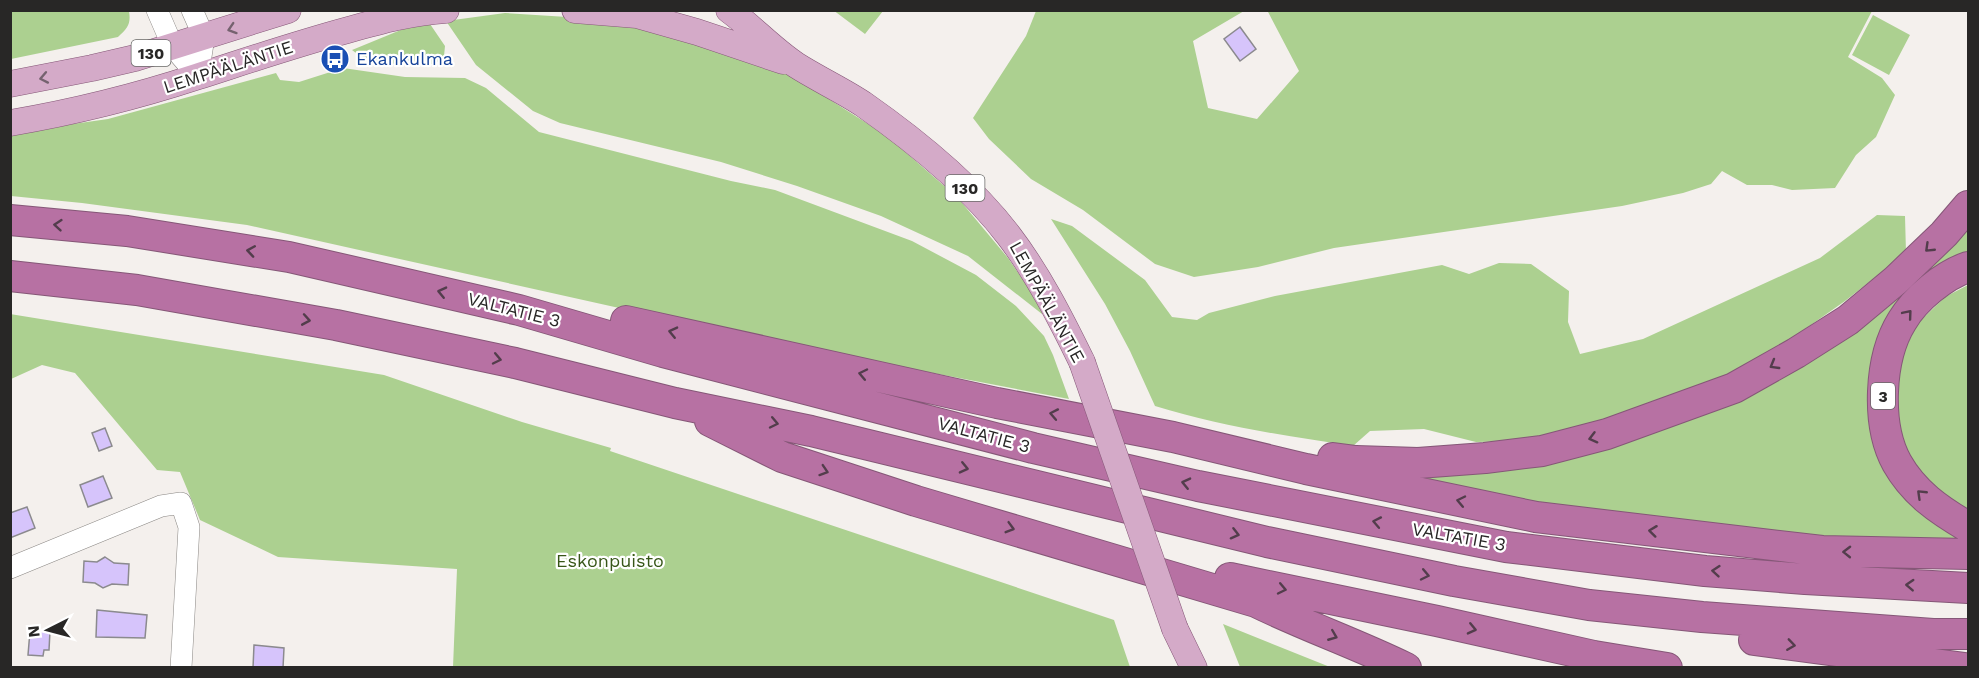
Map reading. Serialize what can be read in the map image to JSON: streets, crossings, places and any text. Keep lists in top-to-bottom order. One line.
{"streets":{"highway":["VALTATIE 3","3"],"main road":["130","LEMPÄÄLÄNTIE"]},"parks":["Eskonpuisto"],"places":{"bus stop":["Ekankulma"]},"north":"left"}
